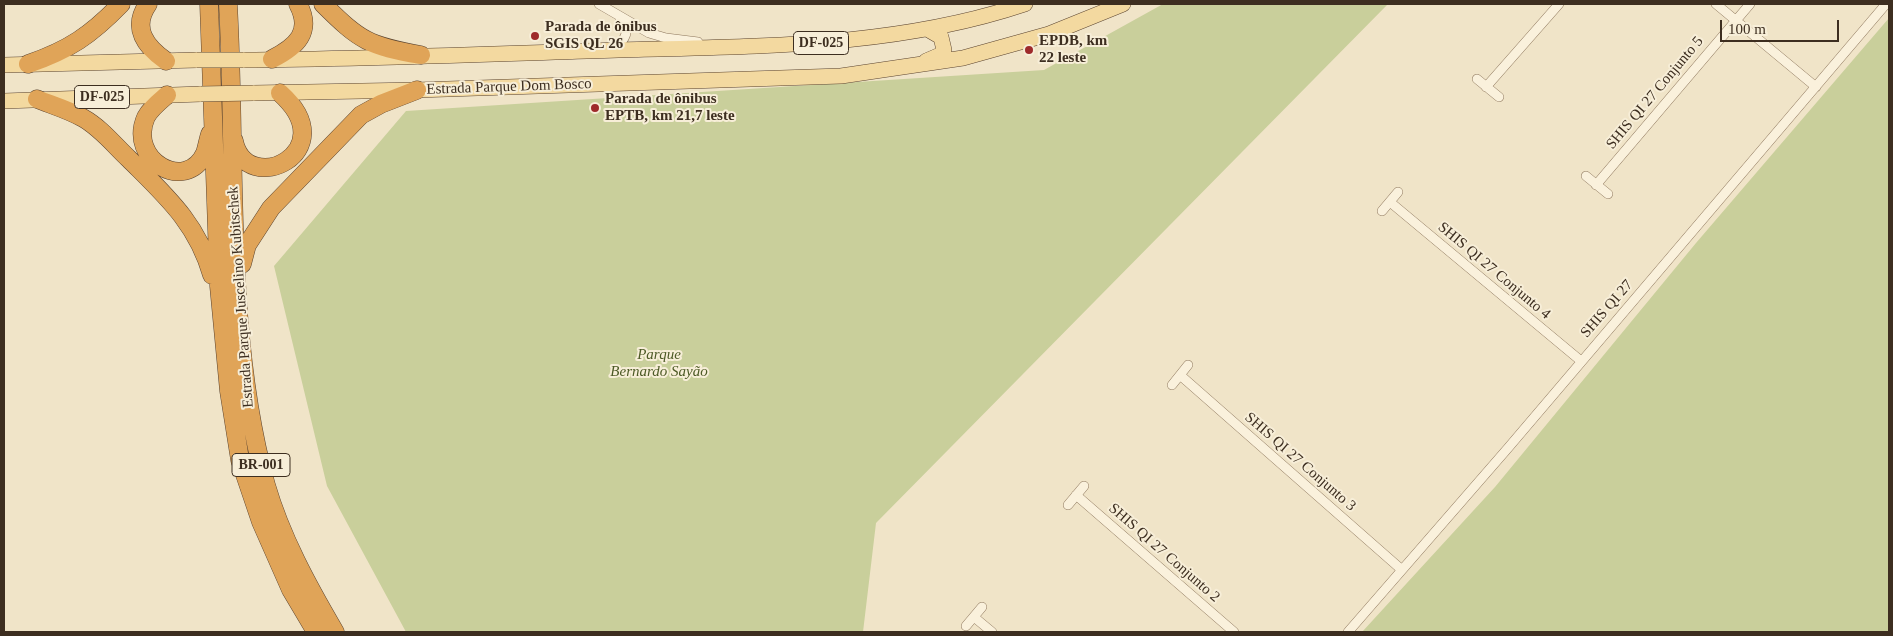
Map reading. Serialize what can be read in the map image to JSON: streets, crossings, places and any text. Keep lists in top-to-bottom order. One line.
{"streets":{"highway":["Estrada Parque Juscelino Kubitschek","BR-001"],"main road":["DF-025","Estrada Parque Dom Bosco"],"street":["SHIS QI 27 Conjunto 5","SHIS QI 27 Conjunto 4","SHIS QI 27","SHIS QI 27 Conjunto 3","SHIS QI 27 Conjunto 2"]},"crossings":[["SHIS QI 27 Conjunto 4","SHIS QI 27"],["SHIS QI 27","SHIS QI 27 Conjunto 3"]],"parks":["Parque Bernardo Sayão"],"places":["Parada de ônibus SGIS QL 26","EPDB, km 22 leste","Parada de ônibus EPTB, km 21,7 leste"],"scale_bar":"100 m"}
